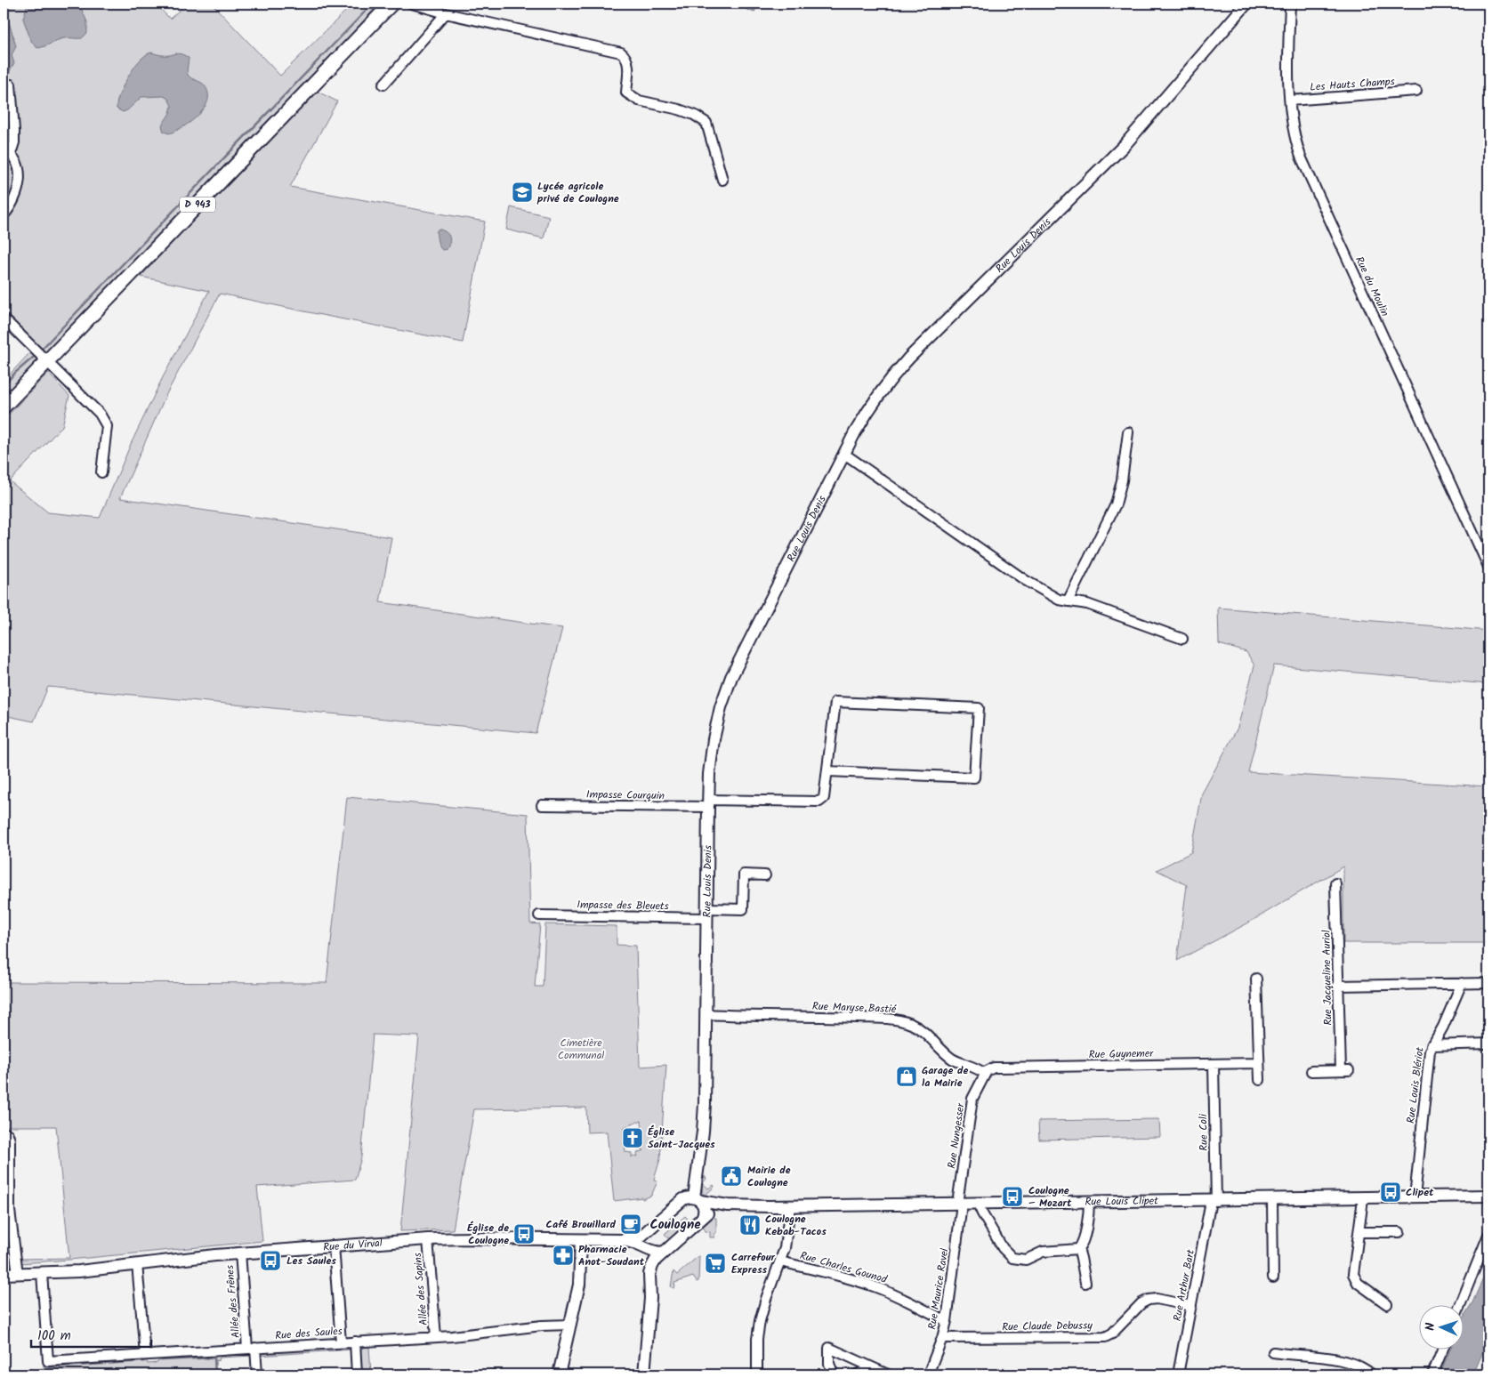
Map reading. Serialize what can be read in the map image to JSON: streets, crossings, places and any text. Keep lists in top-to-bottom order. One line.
{"streets":{"main road":["D 943"],"street":["Les Hauts Champs","Rue Louis Denis","Rue du Moulin","Impasse Courquin","Impasse des Bleuets","Rue Jacqueline Auriol","Rue Maryse Bastié","Rue Guynemer","Rue Louis Blériot","Rue Coli","Rue Nungesser","Rue Louis Clipet","Rue du Virval","Rue Charles Gounod","Rue Arthur Bart","Allée des Sapins","Rue Maurice Ravel","Allée des Frênes","Rue Claude Debussy","Rue des Saules"]},"crossings":[["Les Hauts Champs","Rue du Moulin"],["Rue Louis Denis","Impasse Courquin"],["Rue Louis Denis","Impasse des Bleuets"],["Rue Louis Denis","Rue Maryse Bastié"],["Rue Louis Denis","Rue Louis Clipet"],["Rue Maryse Bastié","Rue Guynemer"],["Rue Maryse Bastié","Rue Nungesser"],["Rue Guynemer","Rue Coli"],["Rue Guynemer","Rue Nungesser"],["Rue Louis Blériot","Rue Louis Clipet"],["Rue Coli","Rue Louis Clipet"],["Rue Coli","Rue Arthur Bart"],["Rue Nungesser","Rue Louis Clipet"],["Rue Nungesser","Rue Maurice Ravel"],["Rue Louis Clipet","Rue du Virval"],["Rue Louis Clipet","Rue Arthur Bart"],["Rue Louis Clipet","Rue Maurice Ravel"],["Rue du Virval","Allée des Sapins"],["Rue du Virval","Allée des Frênes"],["Rue du Virval","Rue des Saules"],["Rue Charles Gounod","Rue Maurice Ravel"],["Rue Arthur Bart","Rue Claude Debussy"],["Allée des Sapins","Rue des Saules"],["Rue Maurice Ravel","Rue Claude Debussy"],["Allée des Frênes","Rue des Saules"]],"districts":["Coulogne"],"parks":["Cimetière Communal"],"places":{"school or university":["Lycée agricole privé de Coulogne"],"shop":["Garage de la Mairie"],"church":["Église Saint-Jacques"],"public building":["Mairie de Coulogne"],"bus stop":["Clipet","Coulogne – Mozart","Église de Coulogne","Les Saules"],"cafe":["Café Brouillard"],"restaurant":["Coulogne Kebab-Tacos"],"pharmacy":["Pharmacie Anot-Soudant"],"supermarket":["Carrefour Express"]},"scale_bar":"100 m","north":"left"}
